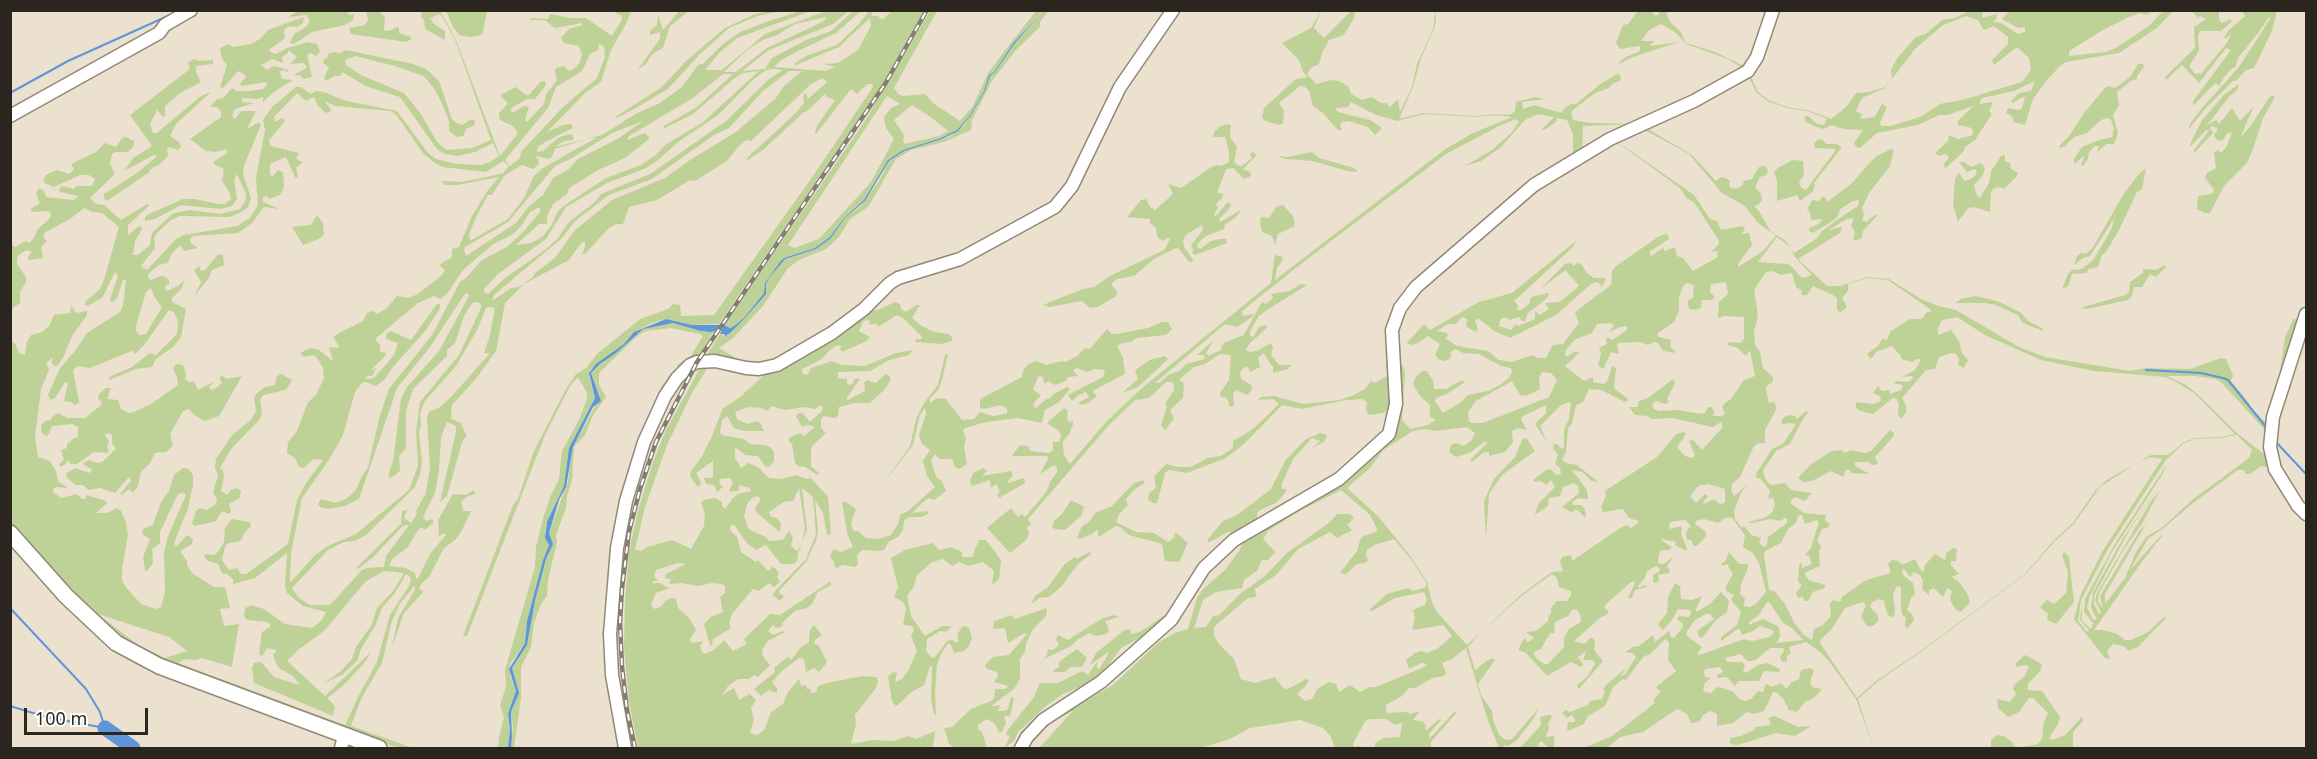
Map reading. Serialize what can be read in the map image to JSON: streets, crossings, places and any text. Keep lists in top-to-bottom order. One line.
{"scale_bar":"100 m"}
